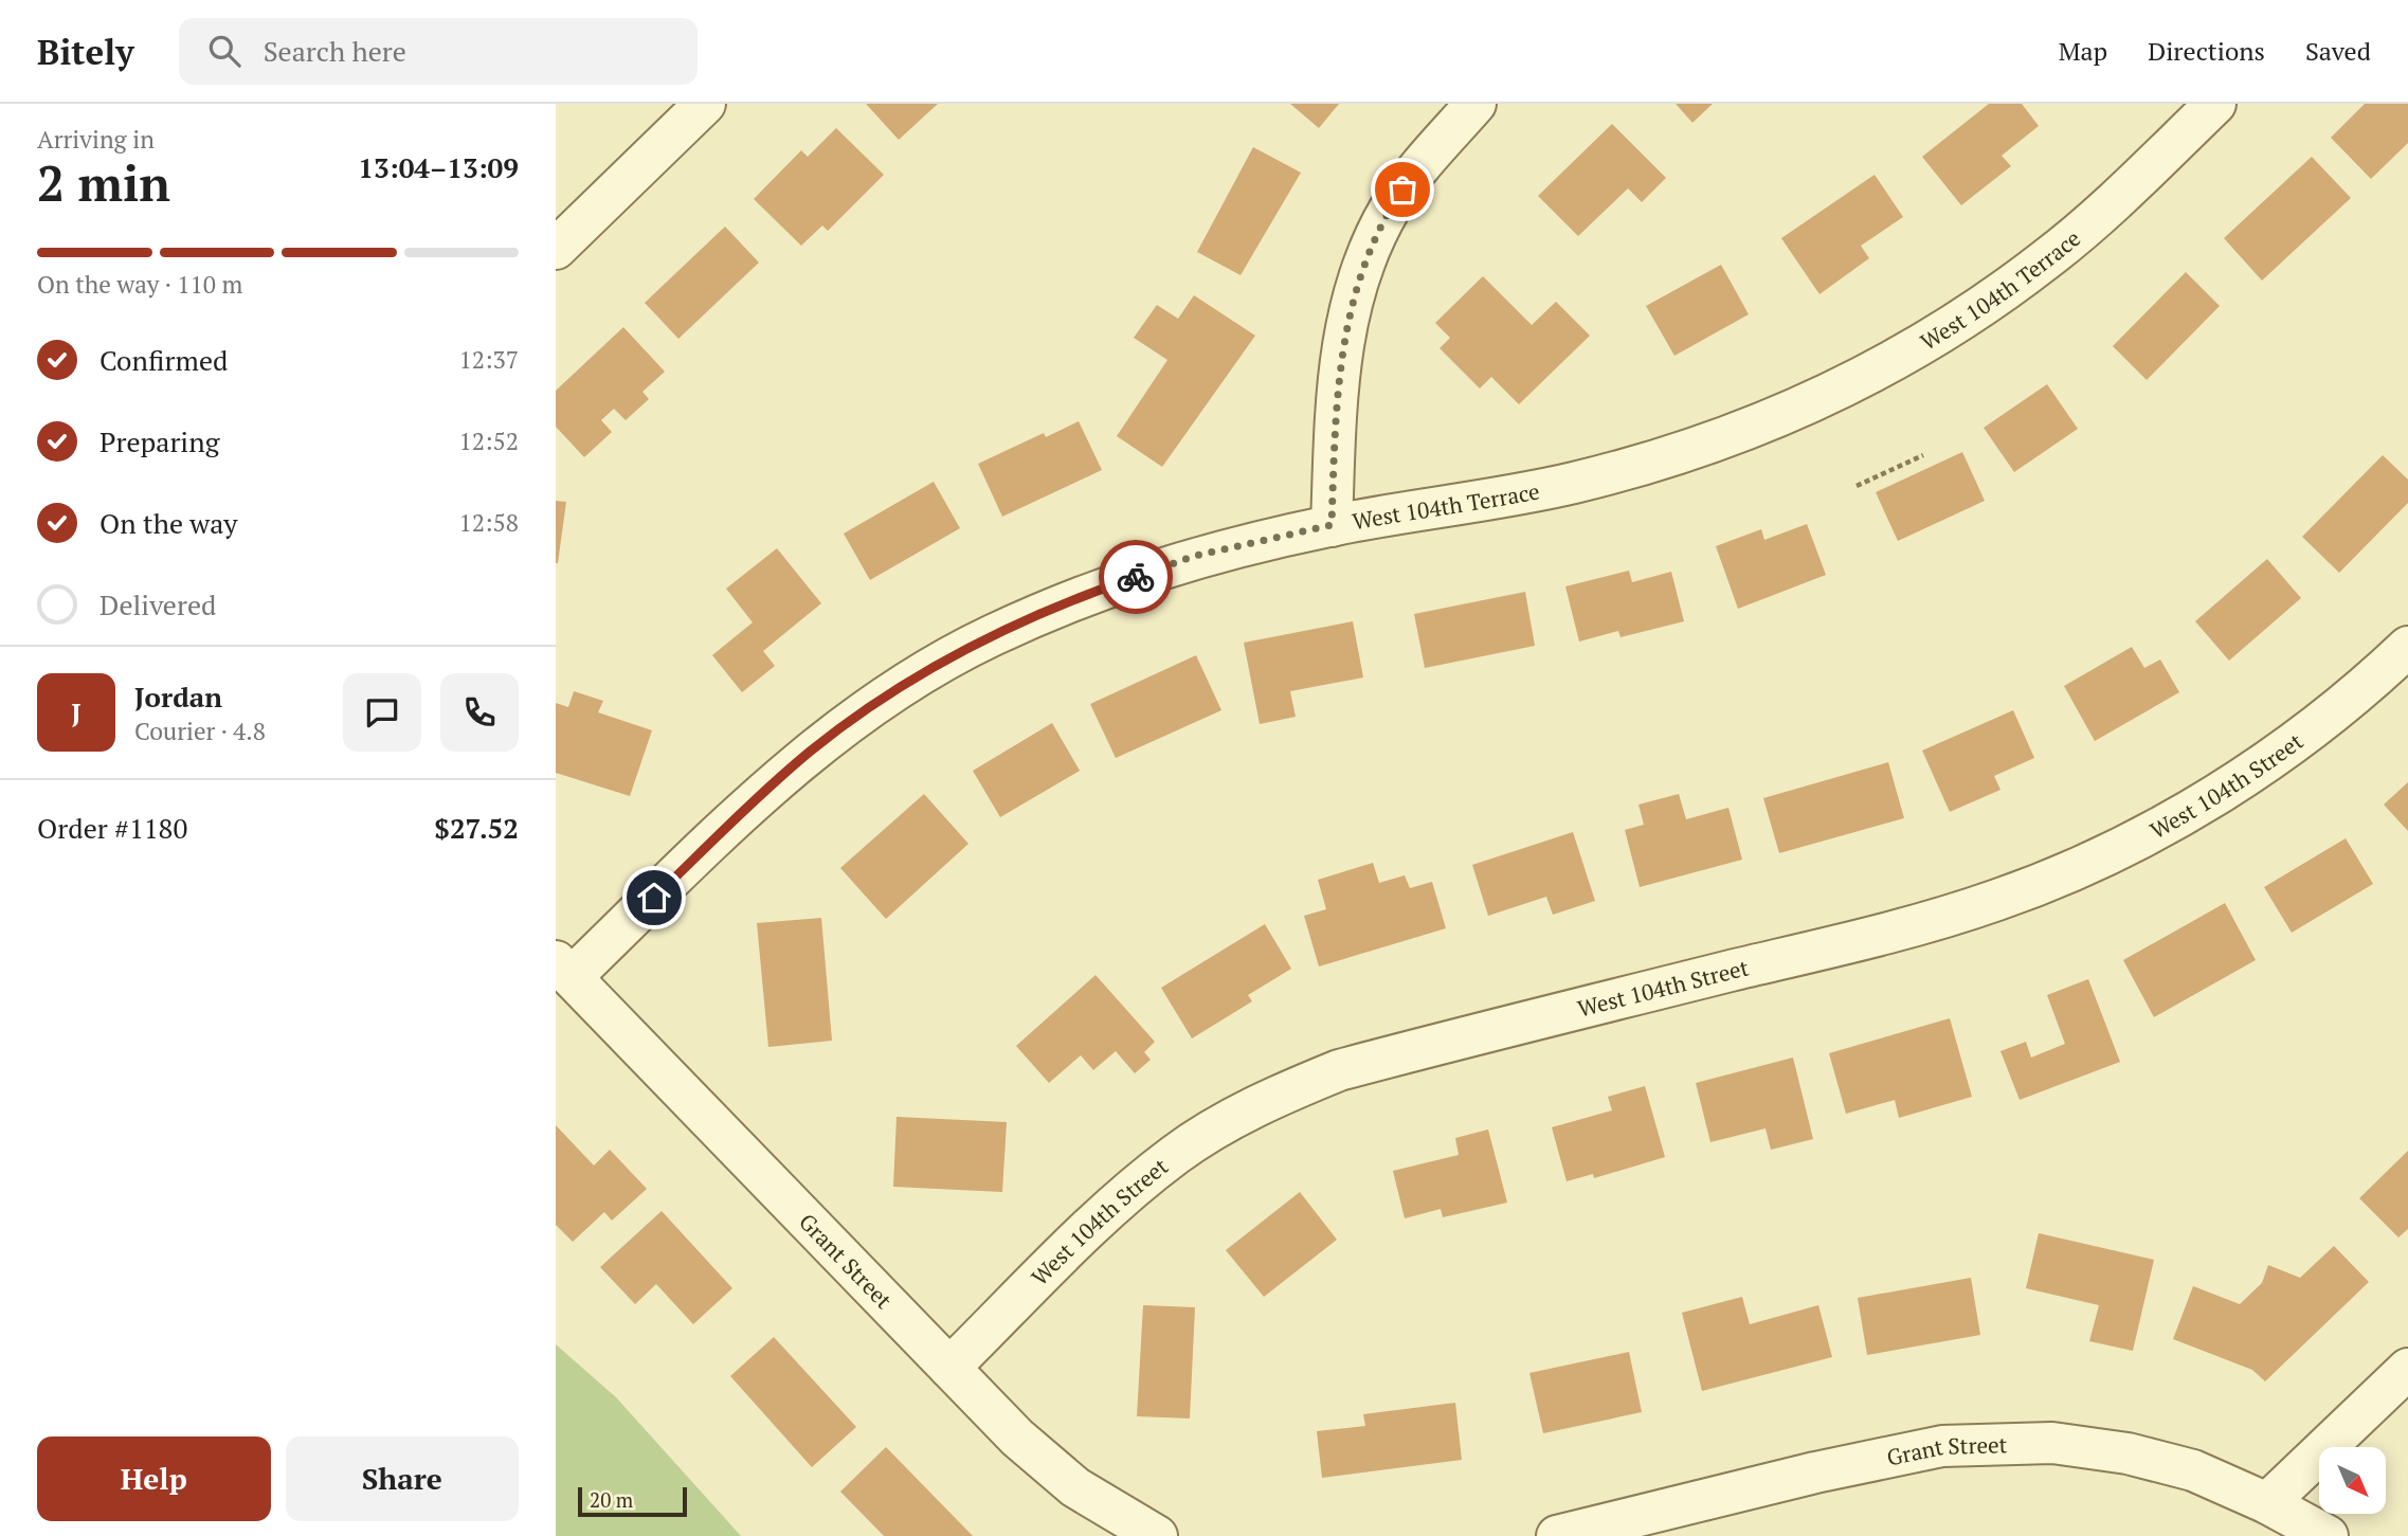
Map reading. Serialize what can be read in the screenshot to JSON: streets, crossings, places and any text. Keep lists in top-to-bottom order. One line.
{"streets":{"street":["West 104th Terrace","West 104th Street","Grant Street"]},"crossings":[["West 104th Terrace","Grant Street"],["West 104th Street","Grant Street"]],"scale_bar":"20 m","north":"bottom right","page":{"header":"Bitely","search":"Search here","nav":["Map","Directions","Saved"],"heading":["2 min","Arriving in","13:04–13:09"],"panel":["Jordan","Courier · 4.8","Order #1180","$27.52"],"bar":"On the way · 110 m","list":[["Confirmed","12:37"],["Preparing","12:52"],["On the way","12:58"],"Delivered"],"round":"J","buttons":["Help","Share"],"scale":"20 m"}}
